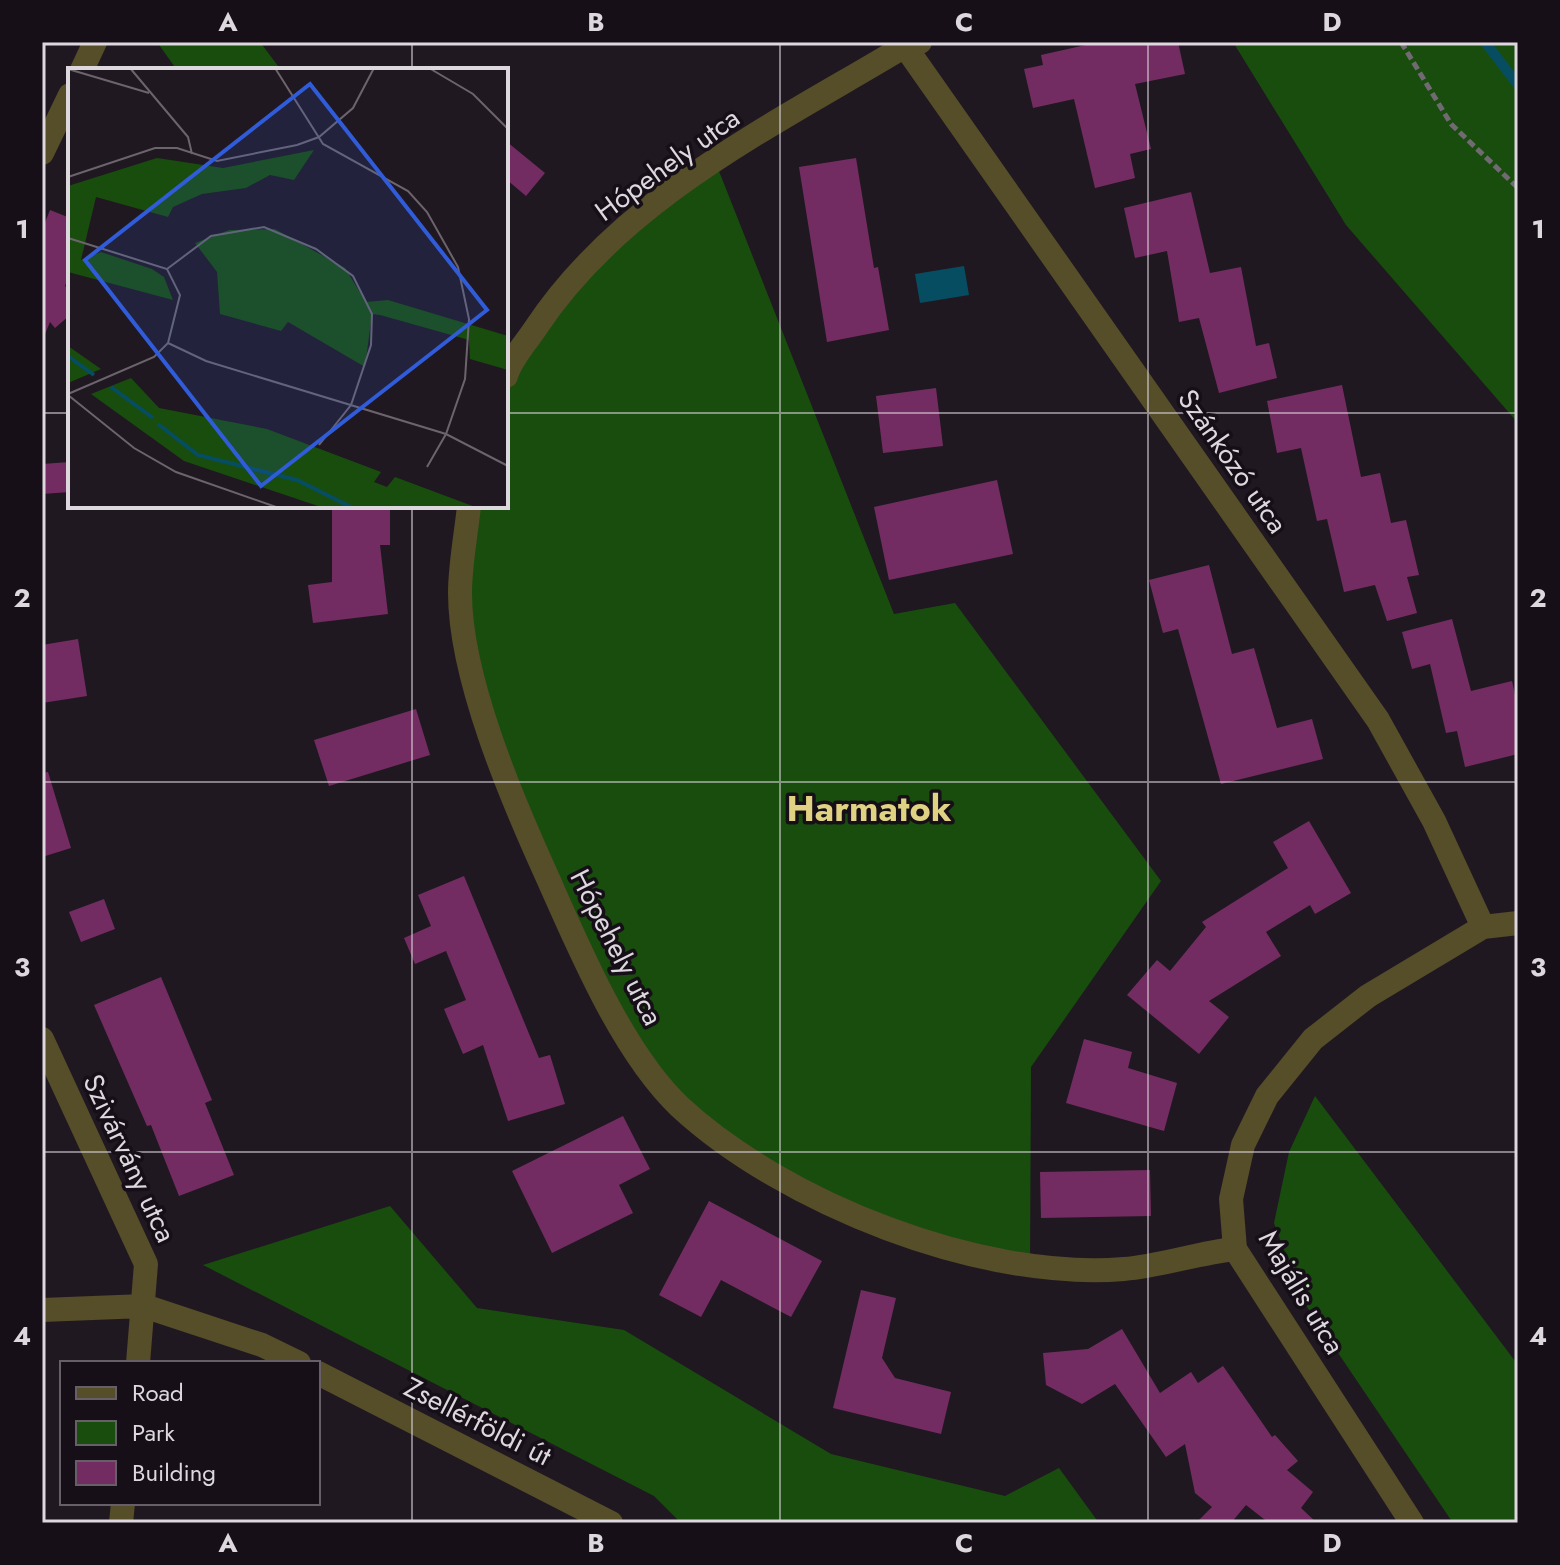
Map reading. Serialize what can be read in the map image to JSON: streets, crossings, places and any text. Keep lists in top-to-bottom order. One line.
{"streets":{"street":["Hópehely utca","Szánkózó utca","Szivárvány utca","Majális utca","Zsellérföldi út"]},"crossings":[["Hópehely utca","Szánkózó utca"],["Hópehely utca","Majális utca"],["Szánkózó utca","Majális utca"]],"districts":["Harmatok"],"legend":["Road","Park","Building"],"grid":{"columns":["A","B","C","D"],"rows":["1","2","3","4"]}}
